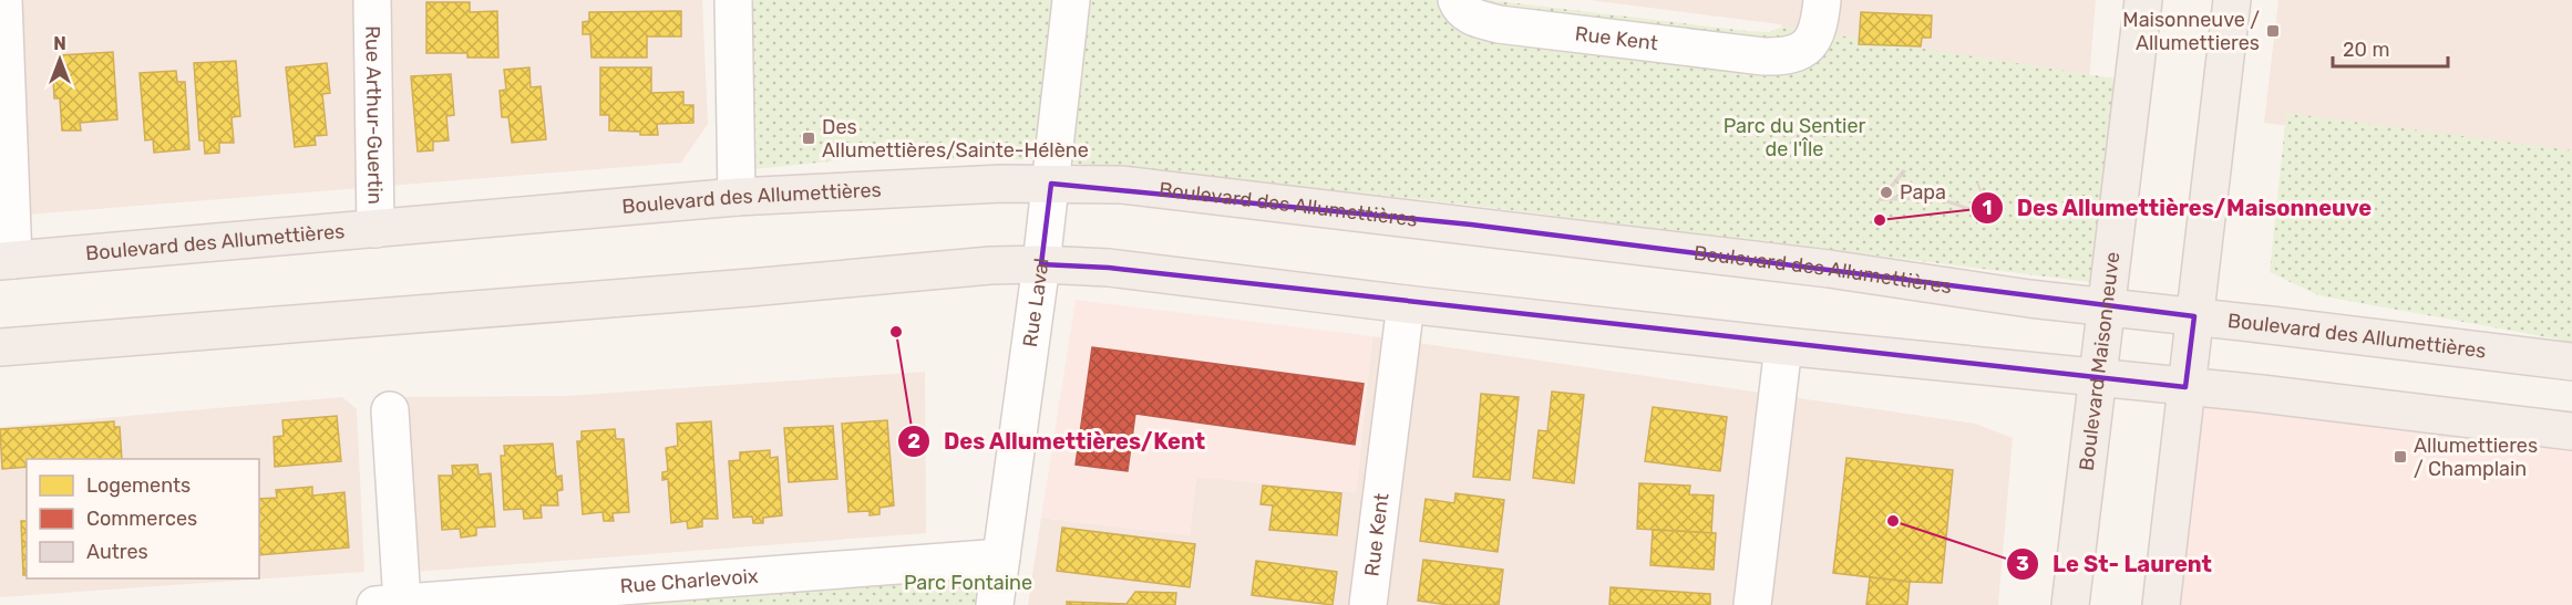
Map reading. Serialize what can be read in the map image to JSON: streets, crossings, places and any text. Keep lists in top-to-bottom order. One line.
{"streets":{"main road":["Boulevard des Allumettières","Boulevard Maisonneuve"],"street":["Rue Kent","Rue Arthur-Guertin","Rue Laval","Rue Charlevoix"]},"crossings":[["Rue Arthur-Guertin","Boulevard des Allumettières"],["Boulevard des Allumettières","Rue Laval"],["Boulevard des Allumettières","Boulevard Maisonneuve"],["Rue Laval","Rue Charlevoix"]],"parks":["Parc du Sentier de l'Île","Parc Fontaine"],"places":{"transit":["Maisonneuve / Allumettieres","Des Allumettières/Sainte-Hélène","Allumettieres / Champlain"],"other":["Papa","Des Allumettières/Maisonneuve","Des Allumettières/Kent","Le St- Laurent"]},"legend":["Logements","Commerces","Autres"],"scale_bar":"20 m","north":"top"}
